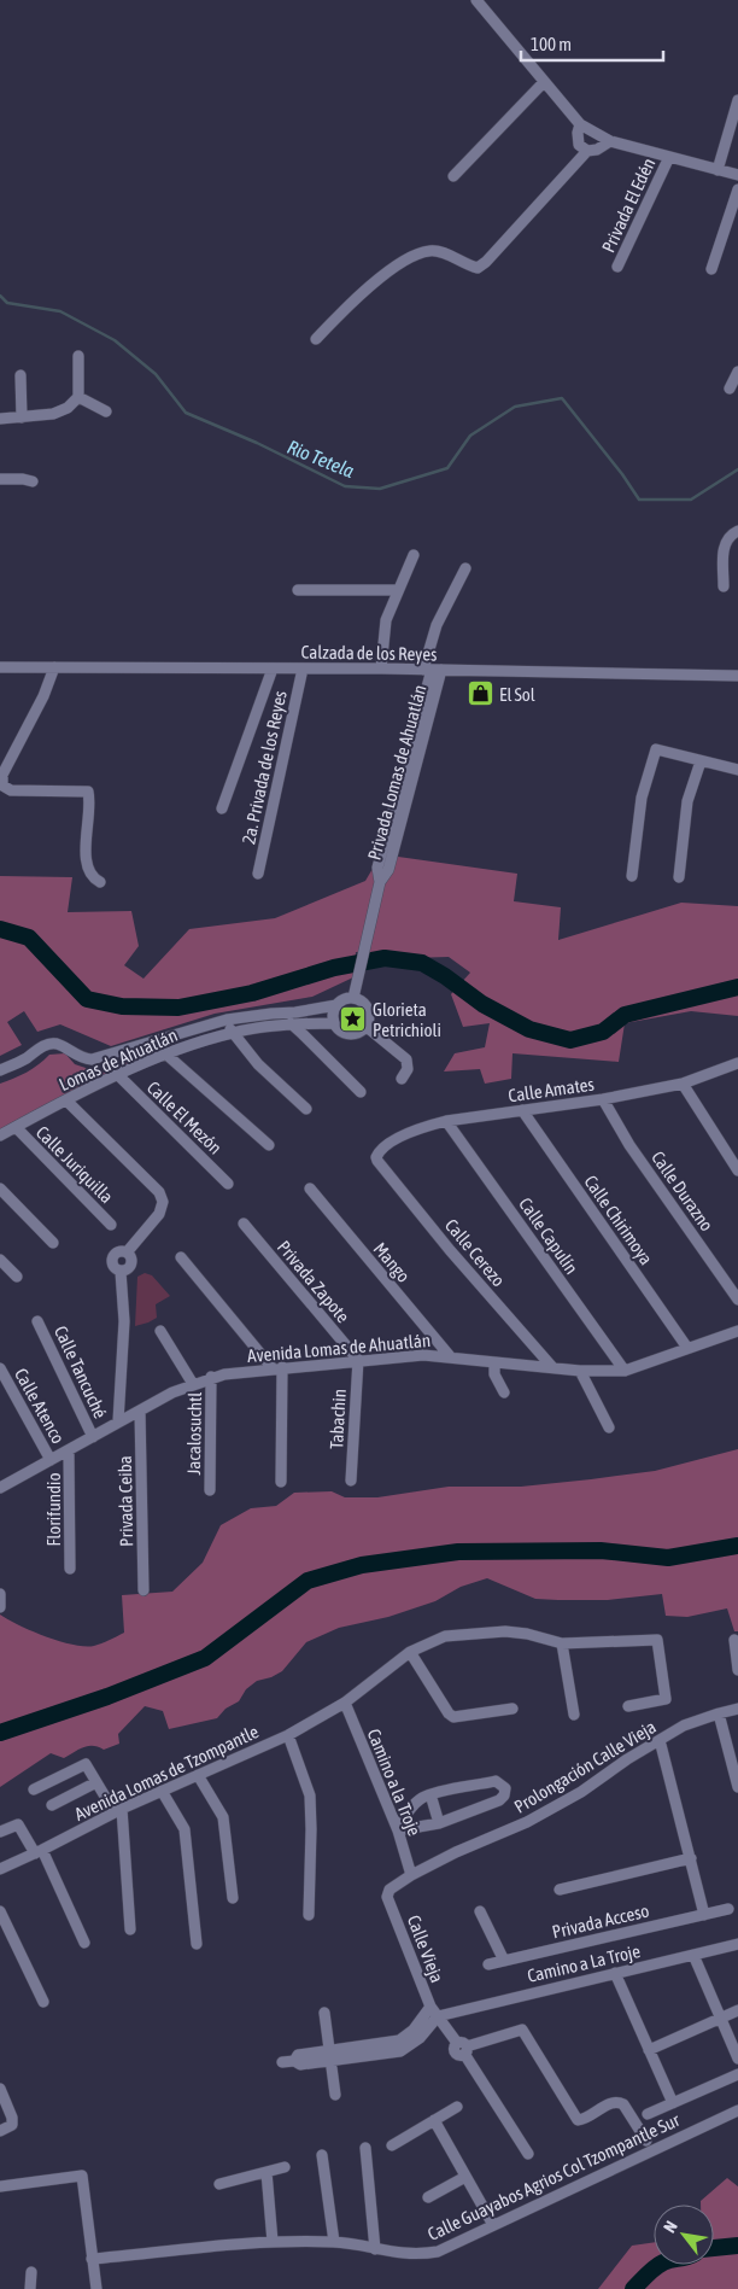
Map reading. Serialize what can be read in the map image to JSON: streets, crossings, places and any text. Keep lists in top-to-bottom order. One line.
{"streets":{"street":["Privada El Edén","Calzada de los Reyes","2a. Privada de los Reyes","Privada Lomas de Ahuatlán","Lomas de Ahuatlán","Calle Amates","Calle El Mezón","Calle Juriquilla","Calle Durazno","Calle Chirimoya","Calle Capulín","Calle Cerezo","Mango","Privada Zapote","Avenida Lomas de Ahuatlán","Calle Tancuché","Calle Atenco","Tabachin","Jacalosuchtl","Privada Ceiba","Florifundio","Prolongación Calle Vieja","Avenida Lomas de Tzompantle","Camino a la Troje","Privada Acceso","Calle Vieja","Camino a La Troje","Calle Guayabos Agrios Col Tzompantle Sur"]},"crossings":[["Calzada de los Reyes","2a. Privada de los Reyes"],["Calzada de los Reyes","Privada Lomas de Ahuatlán"],["Privada Lomas de Ahuatlán","Lomas de Ahuatlán"],["Lomas de Ahuatlán","Calle El Mezón"],["Lomas de Ahuatlán","Calle Juriquilla"],["Calle Amates","Calle Durazno"],["Calle Amates","Calle Chirimoya"],["Calle Amates","Calle Capulín"],["Calle Amates","Calle Cerezo"],["Calle Chirimoya","Avenida Lomas de Ahuatlán"],["Calle Capulín","Avenida Lomas de Ahuatlán"],["Calle Cerezo","Avenida Lomas de Ahuatlán"],["Mango","Avenida Lomas de Ahuatlán"],["Privada Zapote","Avenida Lomas de Ahuatlán"],["Privada Zapote","Tabachin"],["Avenida Lomas de Ahuatlán","Calle Tancuché"],["Avenida Lomas de Ahuatlán","Calle Atenco"],["Avenida Lomas de Ahuatlán","Tabachin"],["Avenida Lomas de Ahuatlán","Jacalosuchtl"],["Avenida Lomas de Ahuatlán","Privada Ceiba"],["Avenida Lomas de Ahuatlán","Florifundio"],["Prolongación Calle Vieja","Camino a la Troje"],["Prolongación Calle Vieja","Calle Vieja"],["Avenida Lomas de Tzompantle","Camino a la Troje"],["Calle Vieja","Camino a La Troje"]],"water":["Rio Tetela"],"places":{"shop":["El Sol"],"place":["Glorieta Petrichioli"]},"scale_bar":"100 m","north":"top left"}
